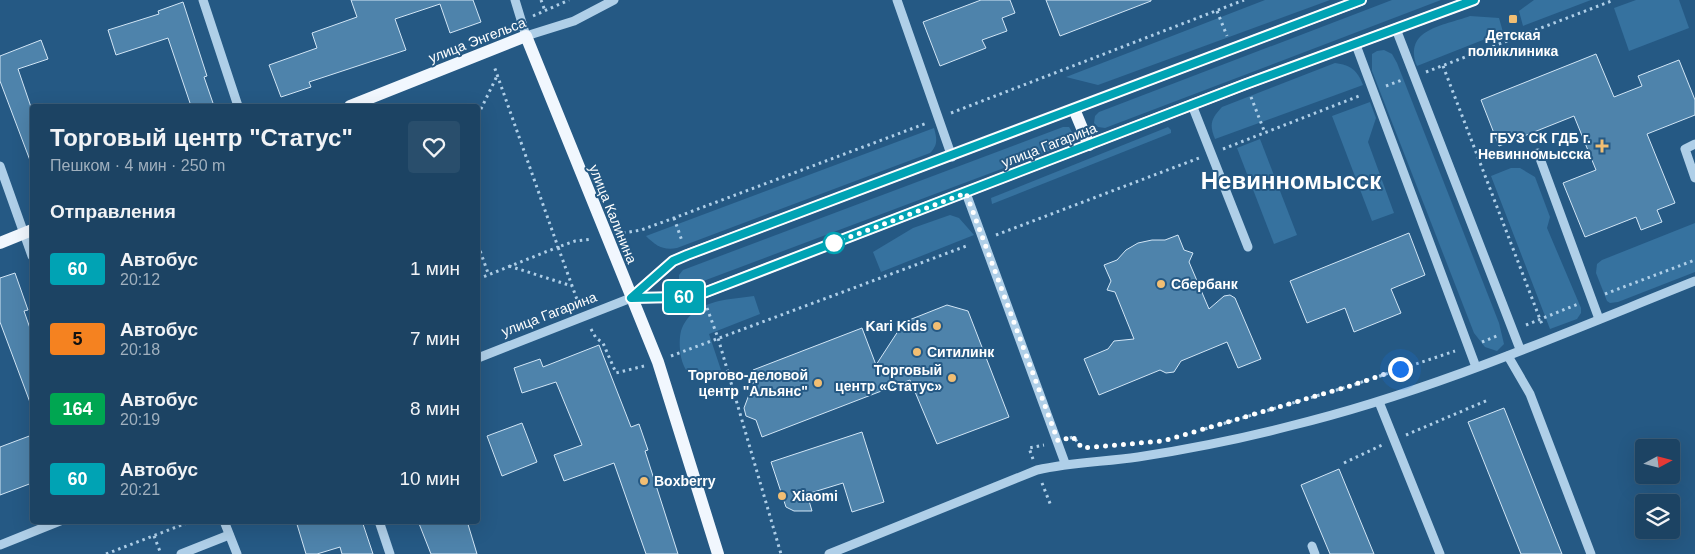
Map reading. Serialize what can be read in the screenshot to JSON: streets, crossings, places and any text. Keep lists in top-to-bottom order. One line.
{"streets":{"main road":["улица Энгельса","улица Гагарина","улица Калинина"]},"crossings":[["улица Энгельса","улица Калинина"],["улица Гагарина","улица Калинина"]],"districts":["Невинномысск"],"places":{"transit":["Детская поликлиника"],"health":["ГБУЗ СК ГДБ г. Невинномысска"],"other":["Сбербанк","Kari Kids","Ситилинк","Торговый центр «Статус»","Торгово-деловой центр \"Альянс\"","Boxberry","Xiaomi"]},"lines":["bus line 60"],"north":"right","page":{"on_map":"60","heading":[["Торговый центр \"Статус\"","Пешком · 4 мин · 250 m"],"Отправления"],"list":[{"mark":"60","name":"Автобус","note":"20:12","value":"1 мин"},{"mark":"5","name":"Автобус","note":"20:18","value":"7 мин"},{"mark":"164","name":"Автобус","note":"20:19","value":"8 мин"},{"mark":"60","name":"Автобус","note":"20:21","value":"10 мин"}]}}
